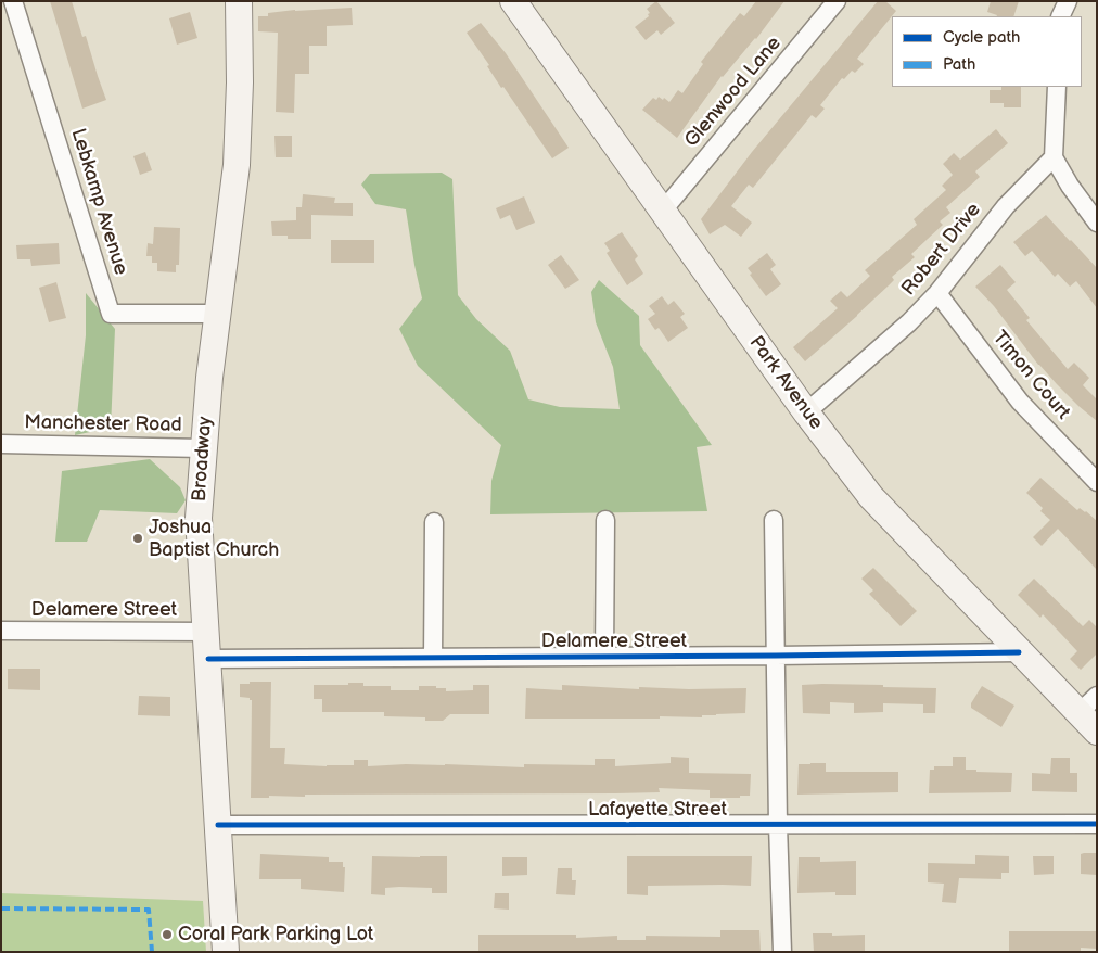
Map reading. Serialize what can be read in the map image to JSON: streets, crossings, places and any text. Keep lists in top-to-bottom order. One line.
{"streets":{"main road":["Park Avenue","Broadway"],"street":["Glenwood Lane","Lebkamp Avenue","Robert Drive","Timon Court","Manchester Road","Delamere Street","Lafayette Street"]},"crossings":[["Glenwood Lane","Park Avenue"],["Lebkamp Avenue","Broadway"],["Robert Drive","Timon Court"],["Robert Drive","Park Avenue"],["Park Avenue","Delamere Street"],["Manchester Road","Broadway"],["Broadway","Delamere Street"],["Broadway","Lafayette Street"]],"places":["Joshua Baptist Church","Coral Park Parking Lot"],"legend":["Cycle path","Path"]}
